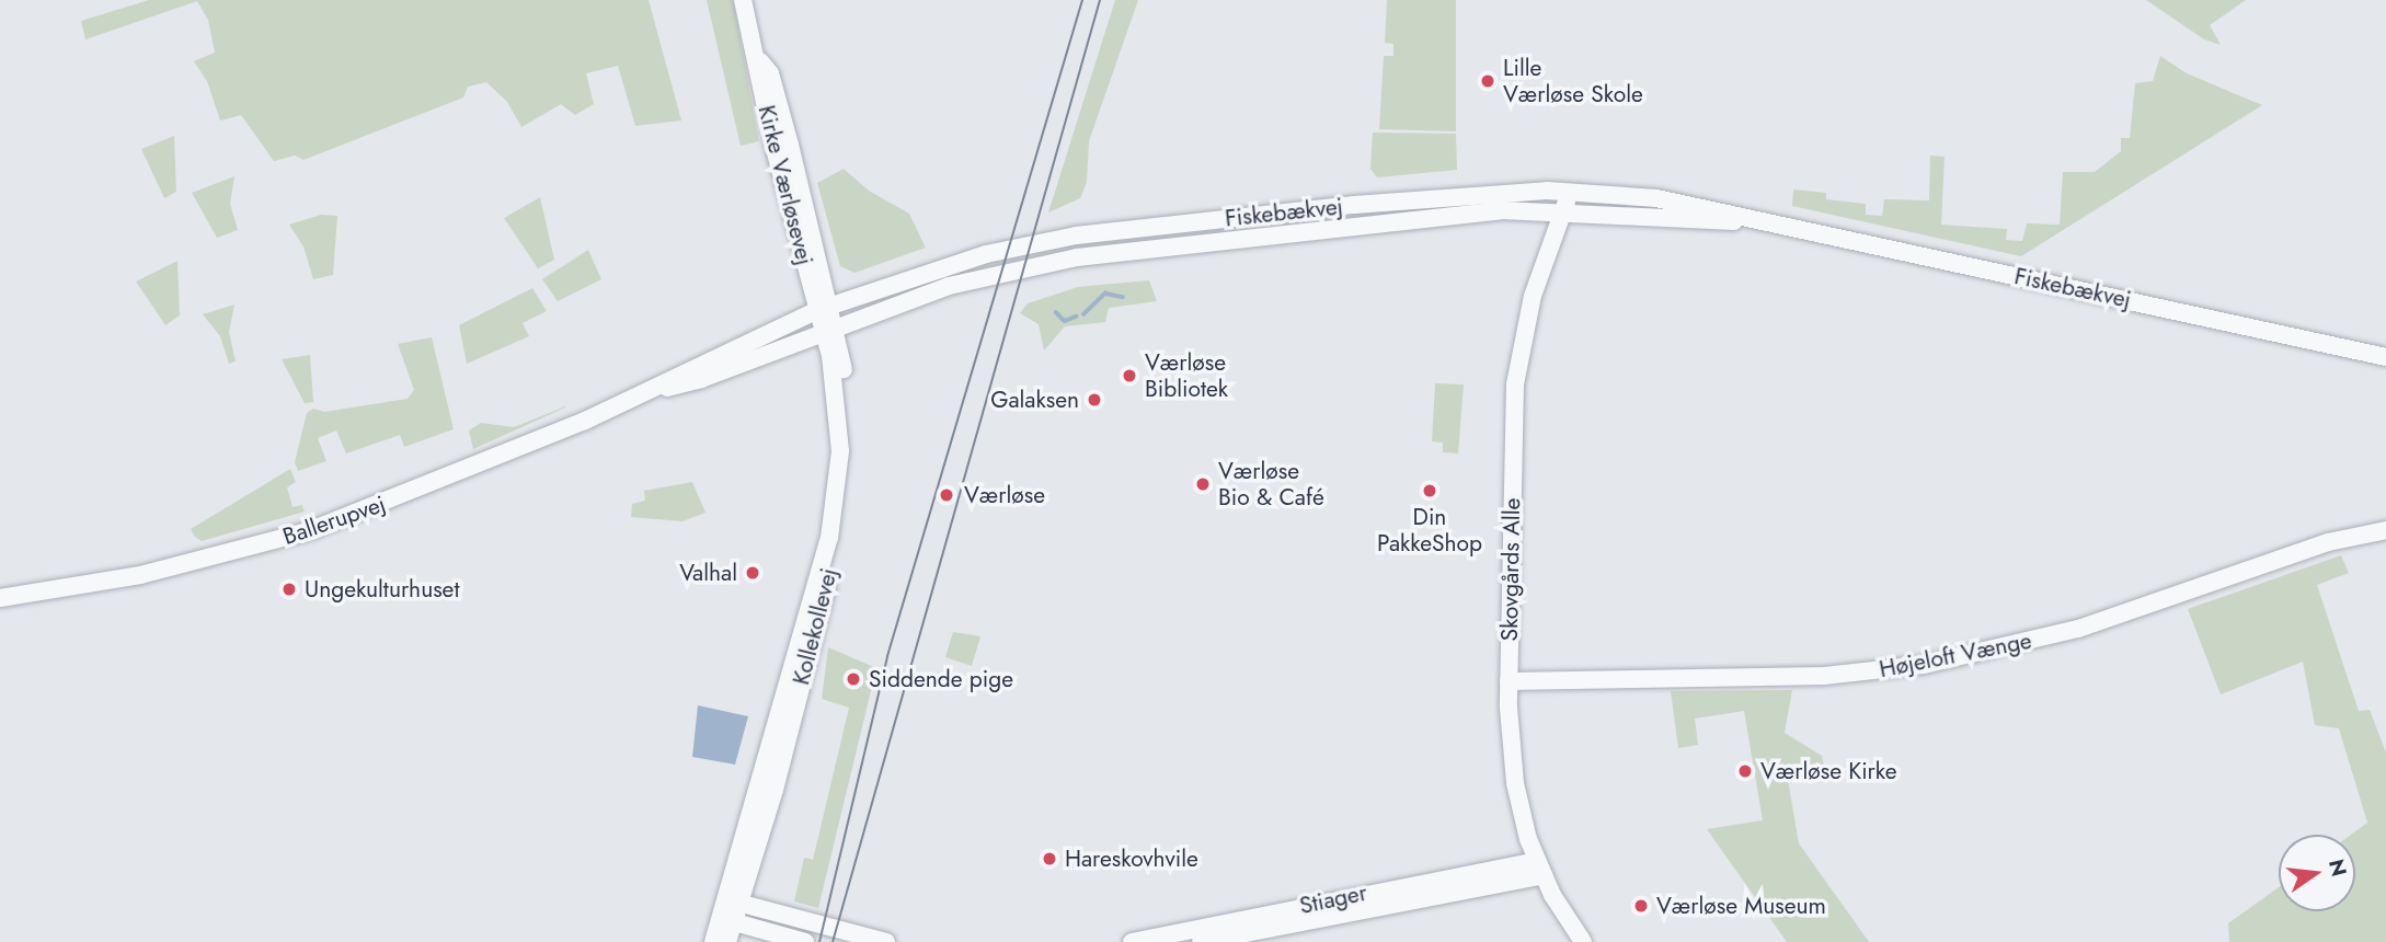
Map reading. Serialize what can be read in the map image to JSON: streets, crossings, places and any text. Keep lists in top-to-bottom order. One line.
{"streets":{"street":["Kirke Værløsevej","Fiskebækvej","Ballerupvej","Skovgårds Alle","Kollekollevej","Højeloft Vænge","Stiager"]},"crossings":[["Kirke Værløsevej","Fiskebækvej"],["Kirke Værløsevej","Ballerupvej"],["Kirke Værløsevej","Kollekollevej"],["Fiskebækvej","Ballerupvej"],["Fiskebækvej","Skovgårds Alle"],["Fiskebækvej","Kollekollevej"],["Ballerupvej","Kollekollevej"],["Skovgårds Alle","Højeloft Vænge"],["Skovgårds Alle","Stiager"]],"places":["Lille Værløse Skole","Værløse Bibliotek","Galaksen","Værløse Bio & Café","Din PakkeShop","Værløse","Valhal","Ungekulturhuset","Siddende pige","Værløse Kirke","Hareskovhvile","Værløse Museum"],"north":"right"}
